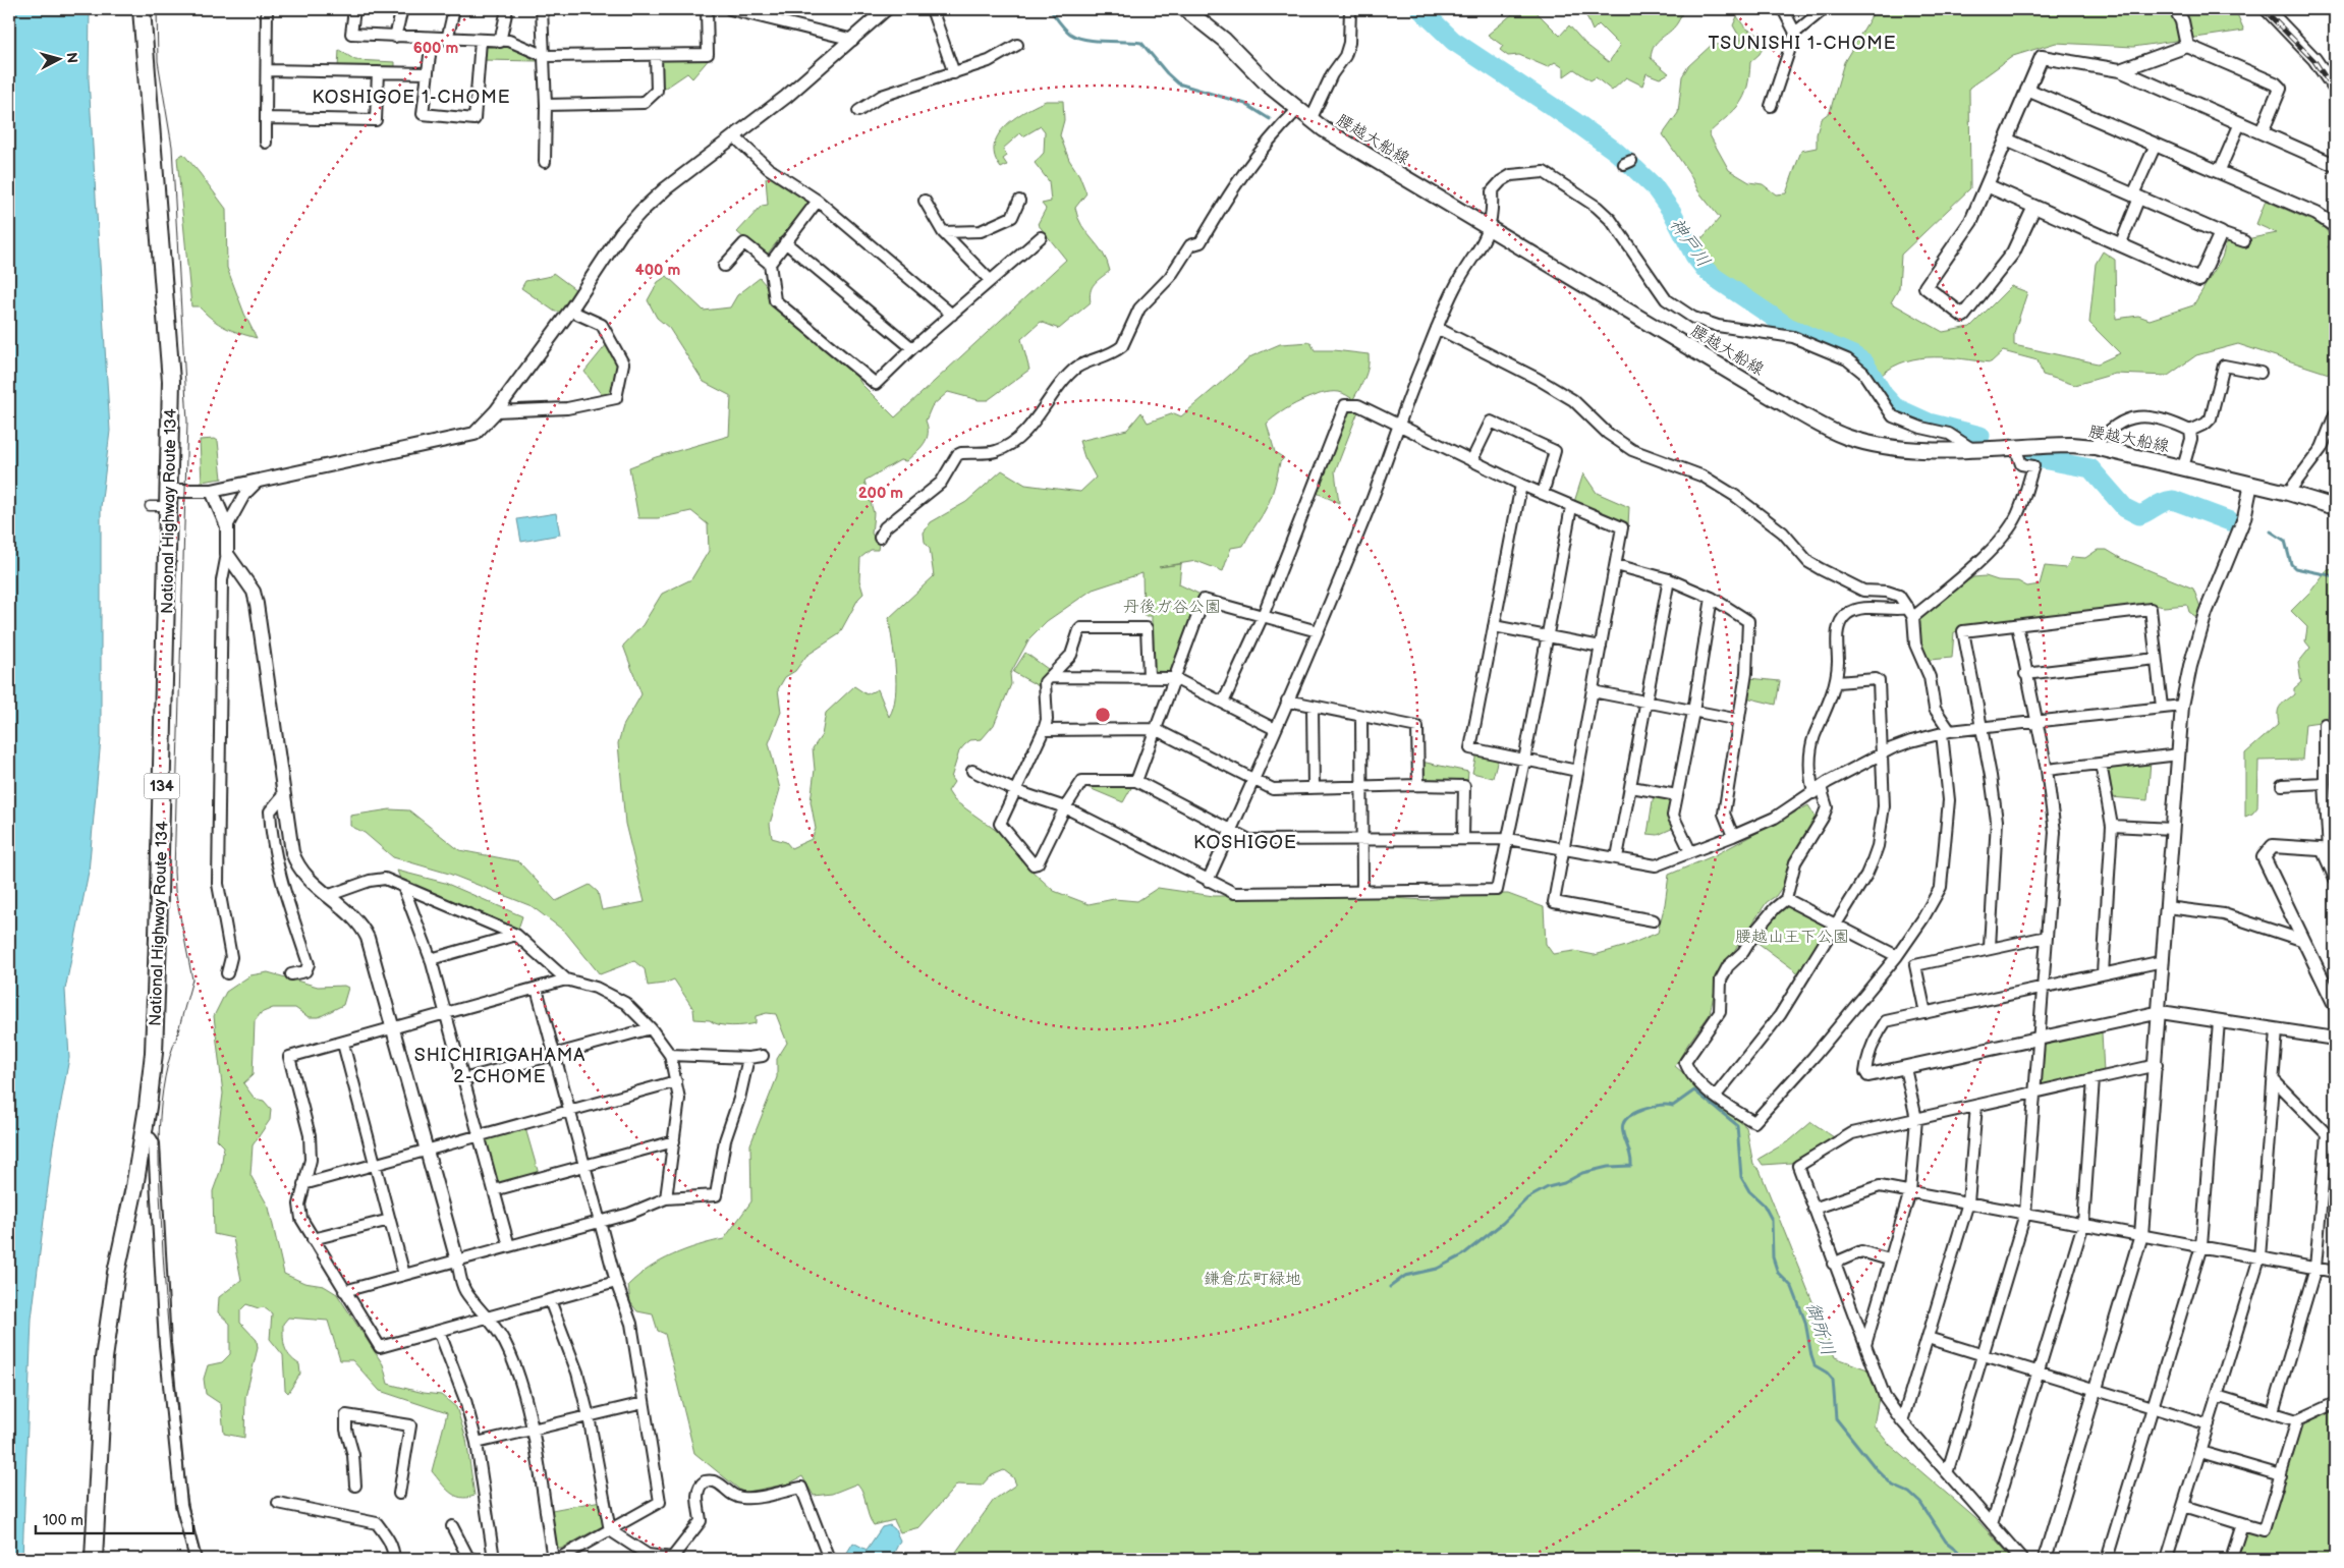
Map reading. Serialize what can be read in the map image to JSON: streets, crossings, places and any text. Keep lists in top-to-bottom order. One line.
{"streets":{"highway":["National Highway Route 134","134"],"main road":["腰越大船線"]},"districts":["TSUNISHI 1-CHOME","KOSHIGOE 1-CHOME","KOSHIGOE","SHICHIRIGAHAMA 2-CHOME"],"water":["神戸川","御所川"],"parks":["丹後ガ谷公園","腰越山王下公園","鎌倉広町緑地"],"scale_bar":"100 m","north":"right","rings":["600 m","400 m","200 m"]}
